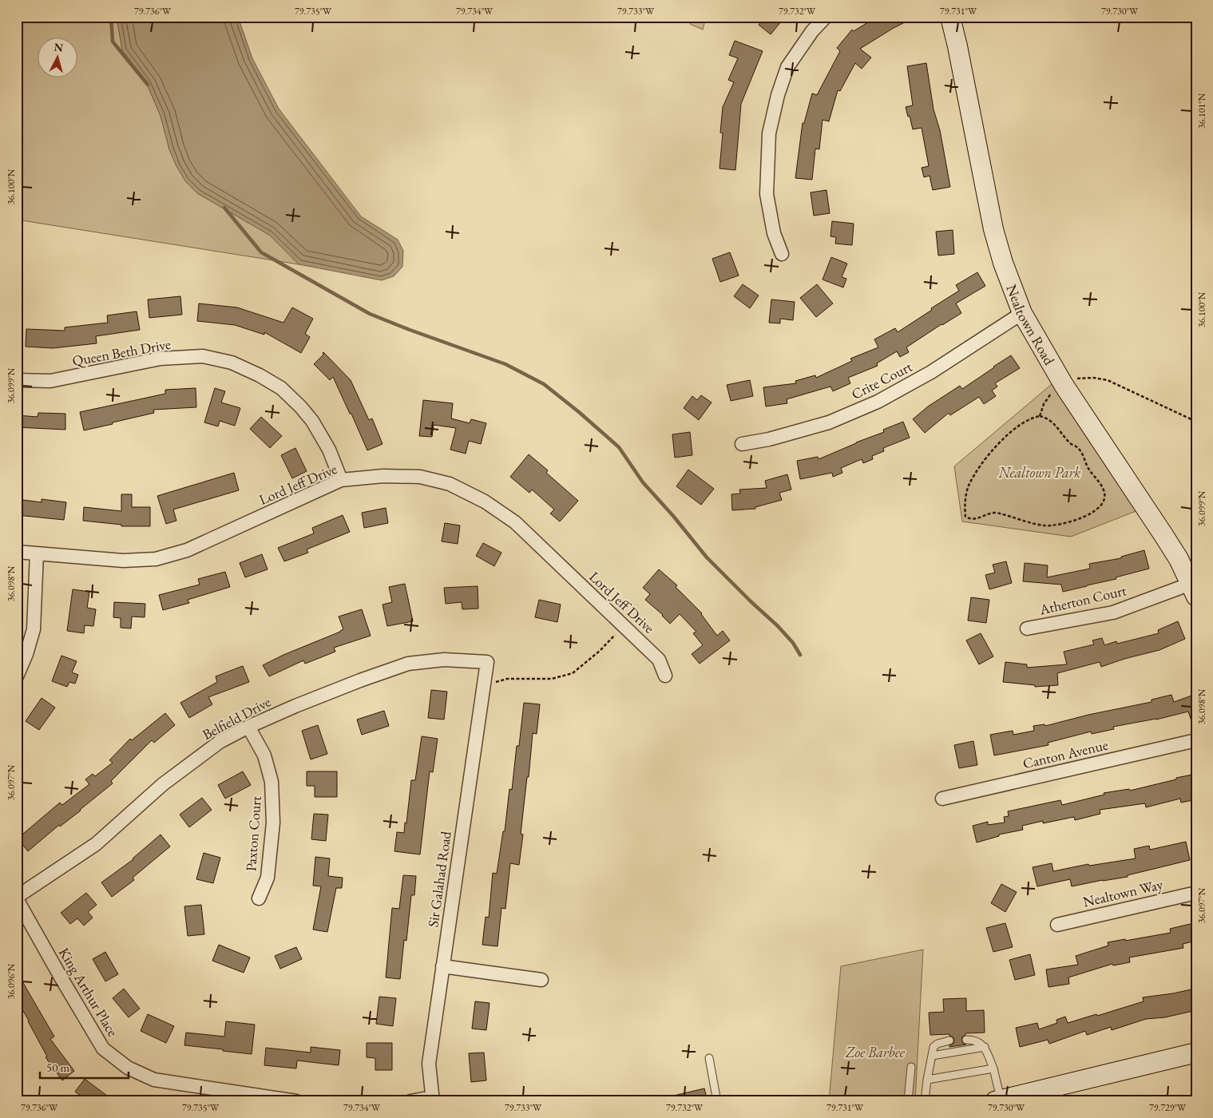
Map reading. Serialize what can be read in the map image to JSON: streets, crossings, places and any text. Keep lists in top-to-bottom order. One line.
{"streets":{"street":["Nealtown Road","Queen Beth Drive","Crite Court","Lord Jeff Drive","Atherton Court","Belfield Drive","Canton Avenue","Paxton Court","Sir Galahad Road","Nealtown Way","King Arthur Place"]},"crossings":[["Nealtown Road","Crite Court"],["Nealtown Road","Atherton Court"],["Queen Beth Drive","Lord Jeff Drive"],["Belfield Drive","Paxton Court"],["Belfield Drive","Sir Galahad Road"],["Belfield Drive","King Arthur Place"]],"parks":["Nealtown Park","Zoe Barbee"],"scale_bar":"50 m","north":"top","coordinates":["79.736°W","79.735°W","79.734°W","79.733°W","79.732°W","79.731°W","79.730°W","36.101°N","36.100°N","36.099°N","36.098°N","36.097°N","36.096°N","79.729°W"]}
